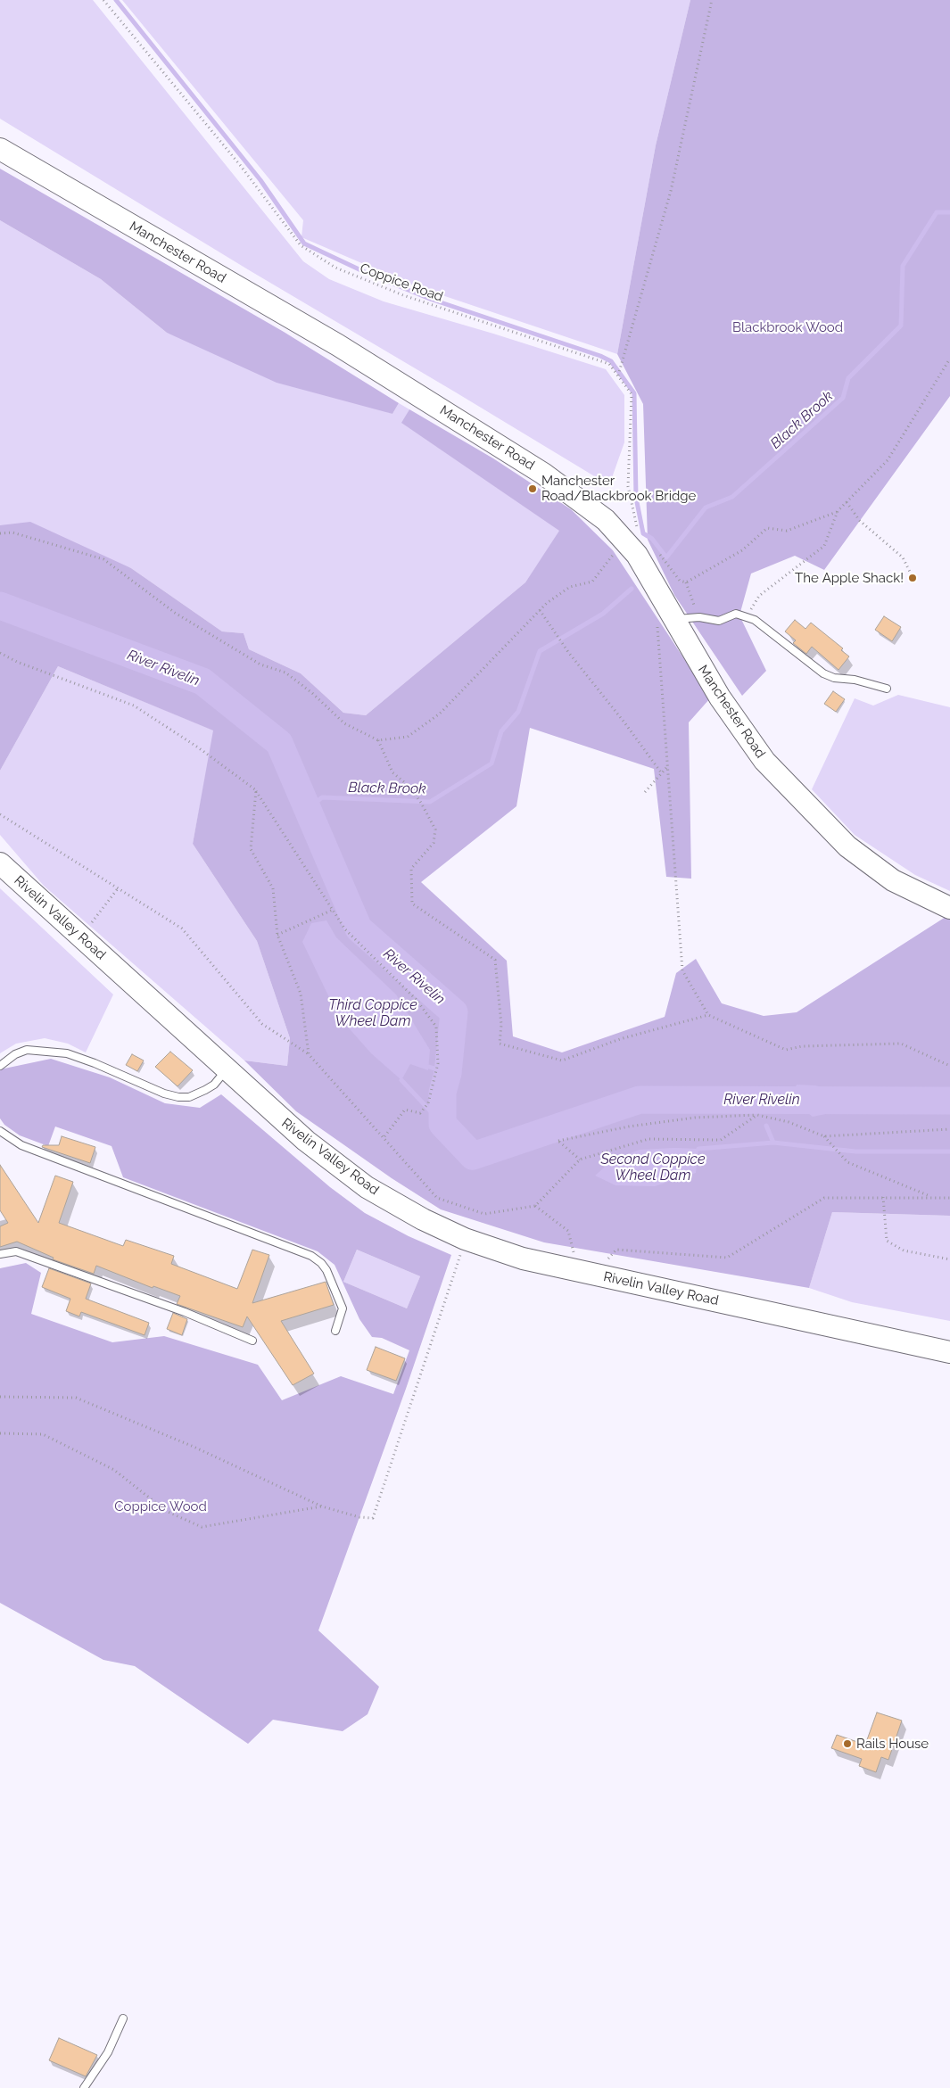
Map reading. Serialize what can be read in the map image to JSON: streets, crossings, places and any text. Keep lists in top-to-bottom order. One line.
{"streets":{"main road":["Manchester Road","Rivelin Valley Road"],"path":["Coppice Road"]},"crossings":[["Manchester Road","Coppice Road"]],"water":["Black Brook","River Rivelin","Third Coppice Wheel Dam","Second Coppice Wheel Dam"],"parks":["Blackbrook Wood","Coppice Wood"],"places":["Manchester Road/Blackbrook Bridge","The Apple Shack!","Rails House"]}
